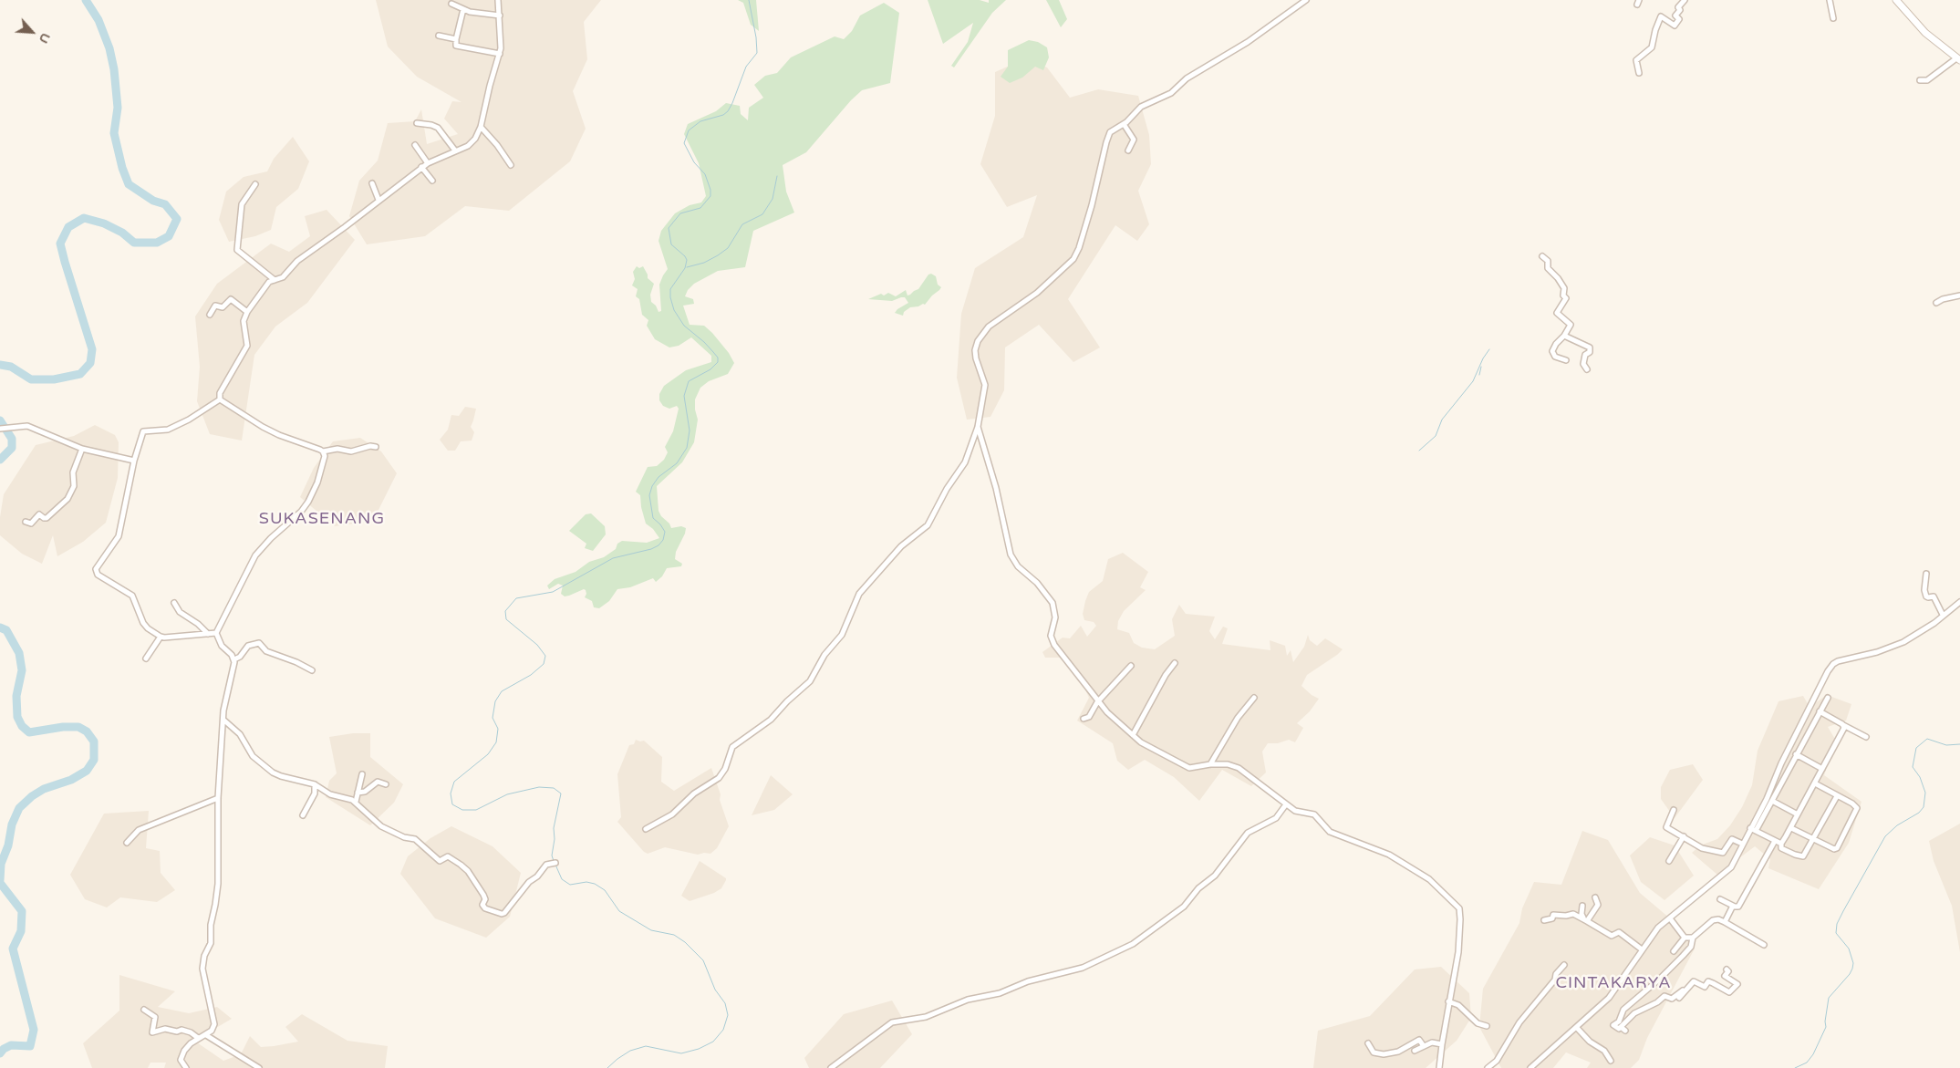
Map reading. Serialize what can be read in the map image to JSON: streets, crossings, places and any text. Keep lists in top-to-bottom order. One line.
{"districts":["SUKASENANG","CINTAKARYA"],"north":"bottom right"}
